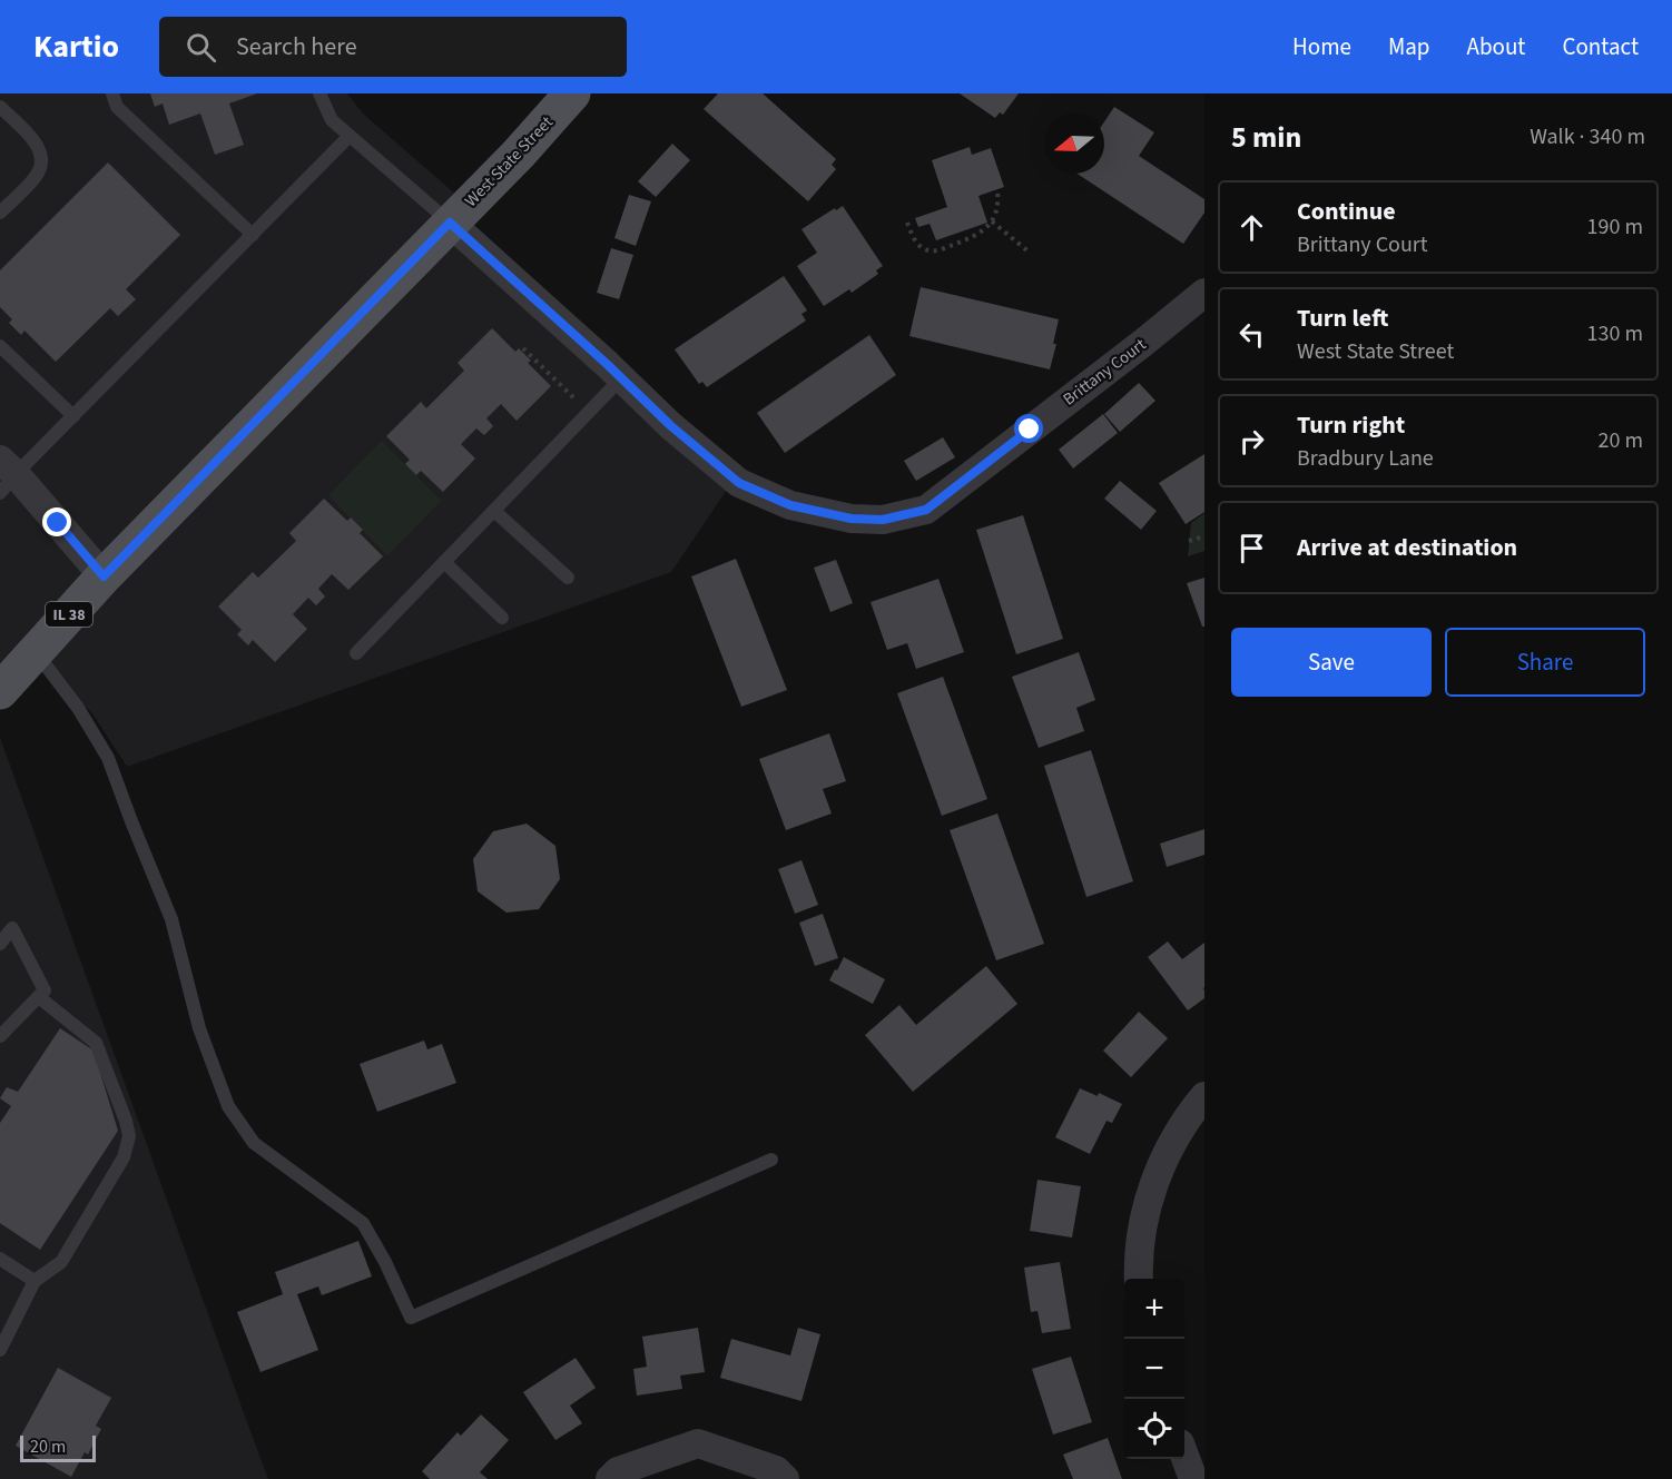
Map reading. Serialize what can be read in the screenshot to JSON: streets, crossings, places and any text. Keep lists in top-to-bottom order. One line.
{"streets":{"main road":["West State Street","IL 38"],"street":["Brittany Court"]},"crossings":[["West State Street","Brittany Court"]],"scale_bar":"20 m","north":"left","page":{"header":"Kartio","search":"Search here","nav":["Home","Map","About","Contact"],"heading":["5 min","Walk · 340 m"],"list":[["Continue","Brittany Court","190 m"],["Turn left","West State Street","130 m"],["Turn right","Bradbury Lane","20 m"],"Arrive at destination"],"buttons":["Save","Share"],"map_buttons":["+","−"],"scale":"20 m"}}
